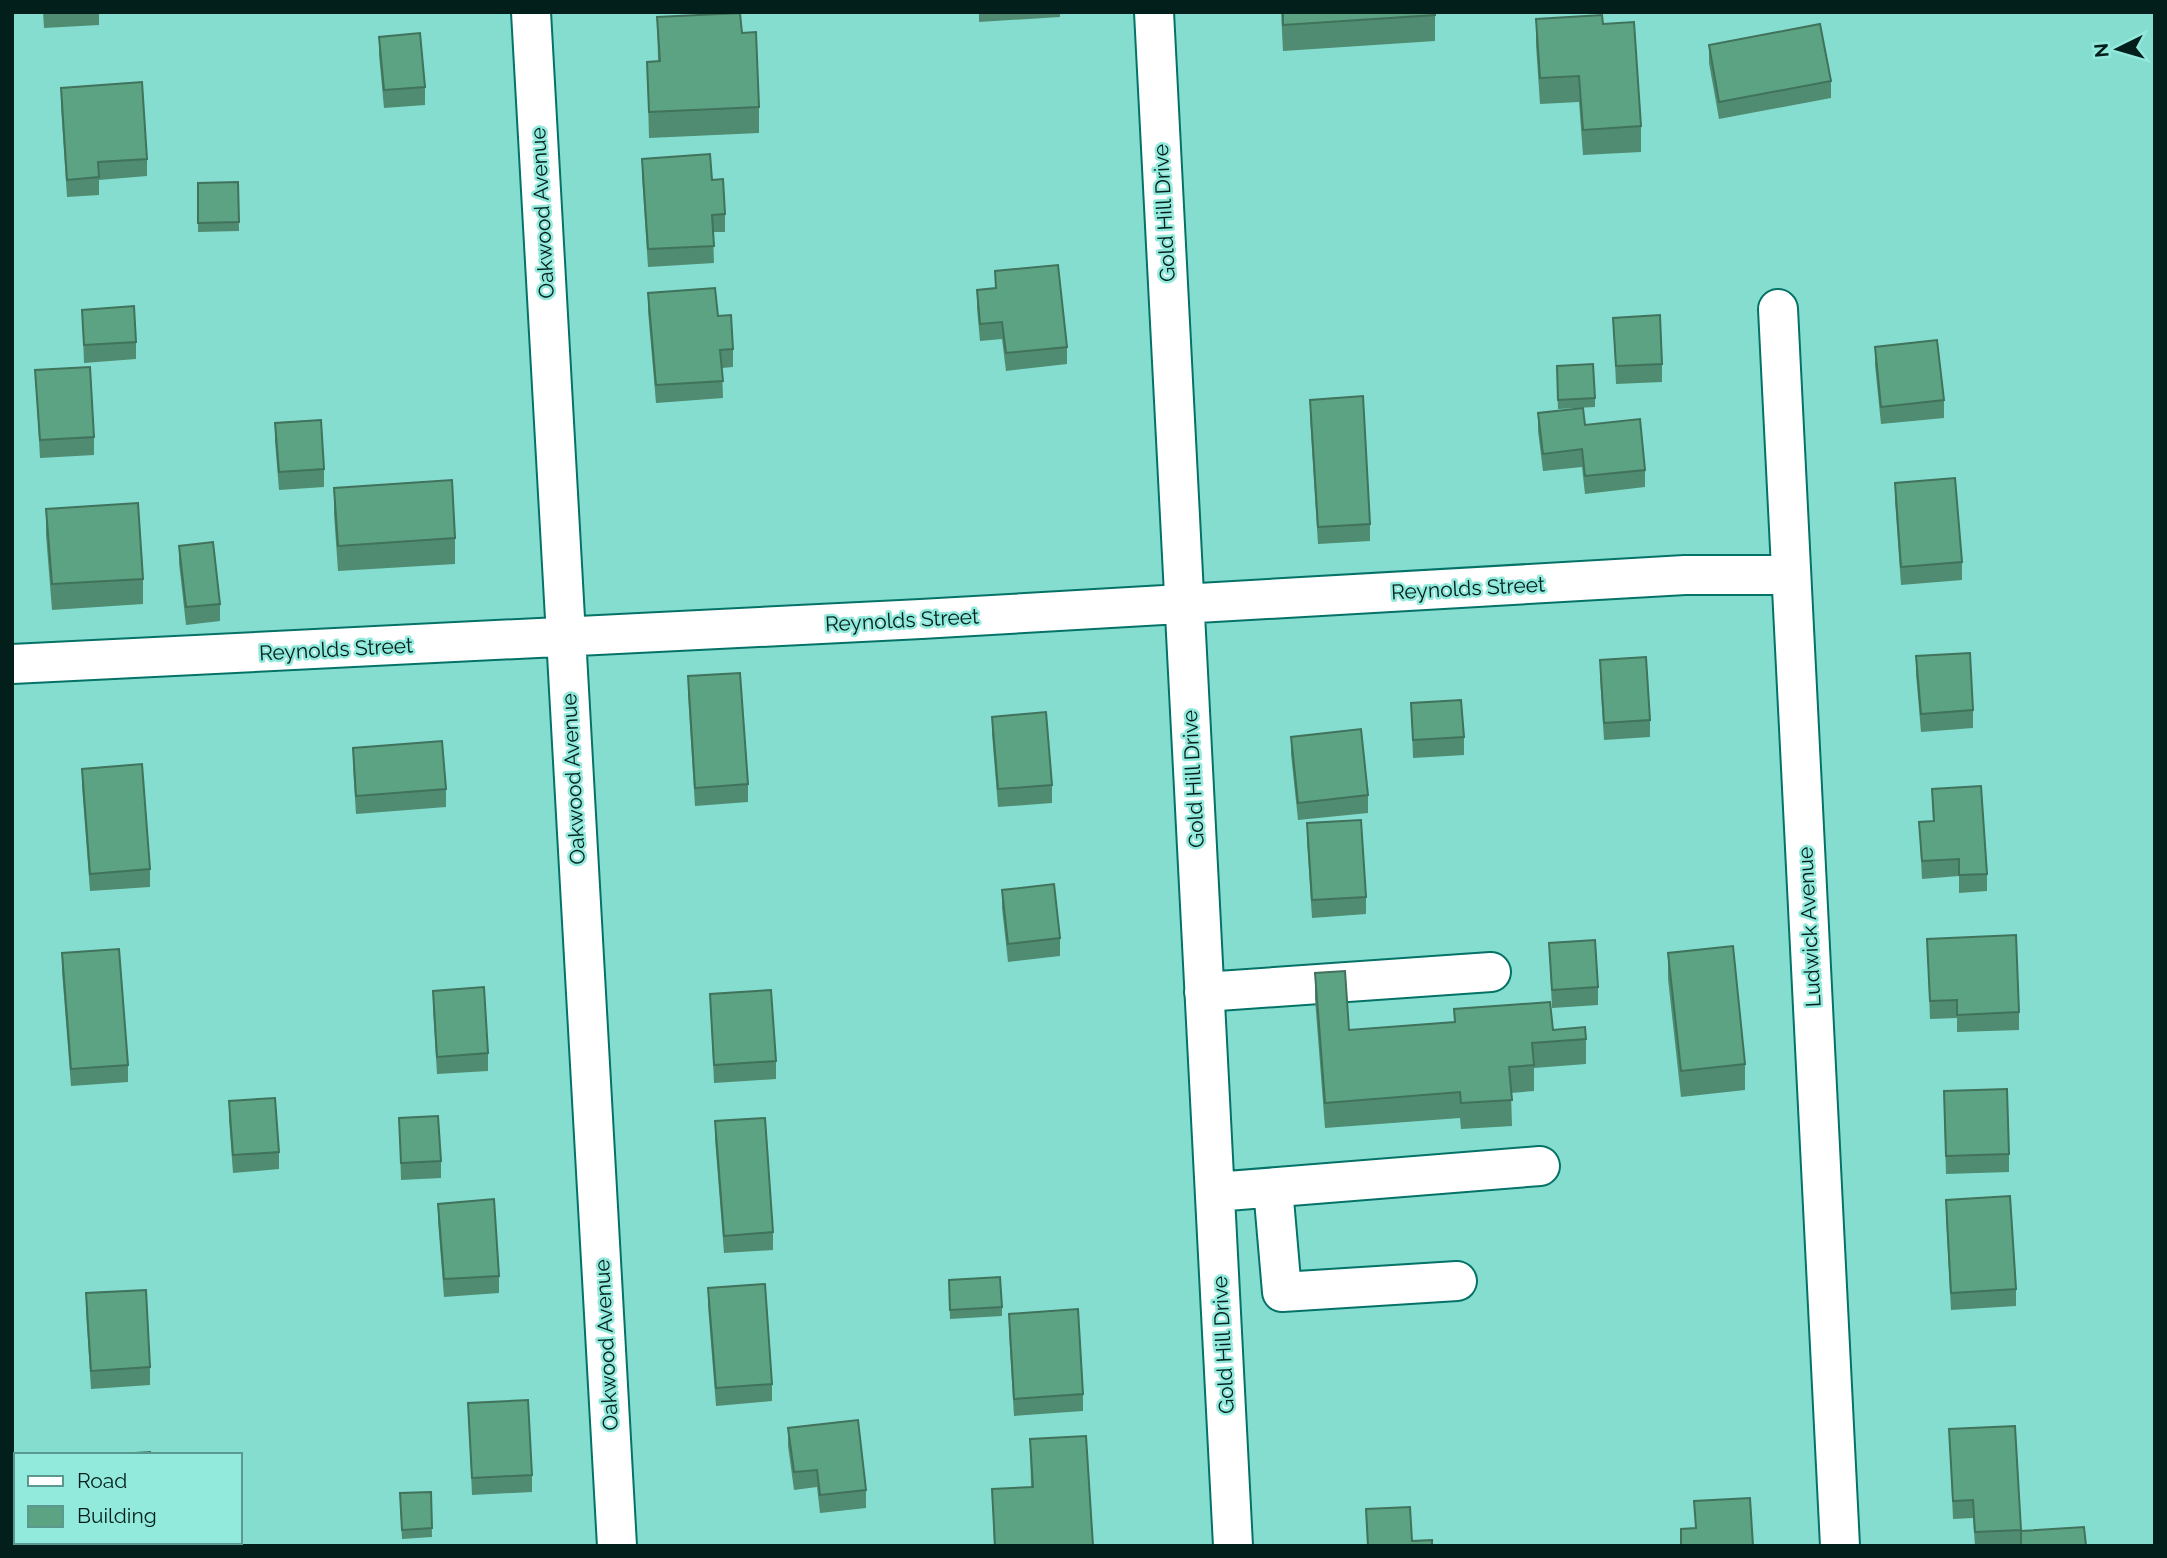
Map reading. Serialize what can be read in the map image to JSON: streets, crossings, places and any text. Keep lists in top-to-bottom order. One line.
{"streets":{"street":["Oakwood Avenue","Gold Hill Drive","Reynolds Street","Ludwick Avenue"]},"crossings":[["Oakwood Avenue","Reynolds Street"],["Gold Hill Drive","Reynolds Street"],["Reynolds Street","Ludwick Avenue"]],"legend":["Road","Building"],"north":"left"}
